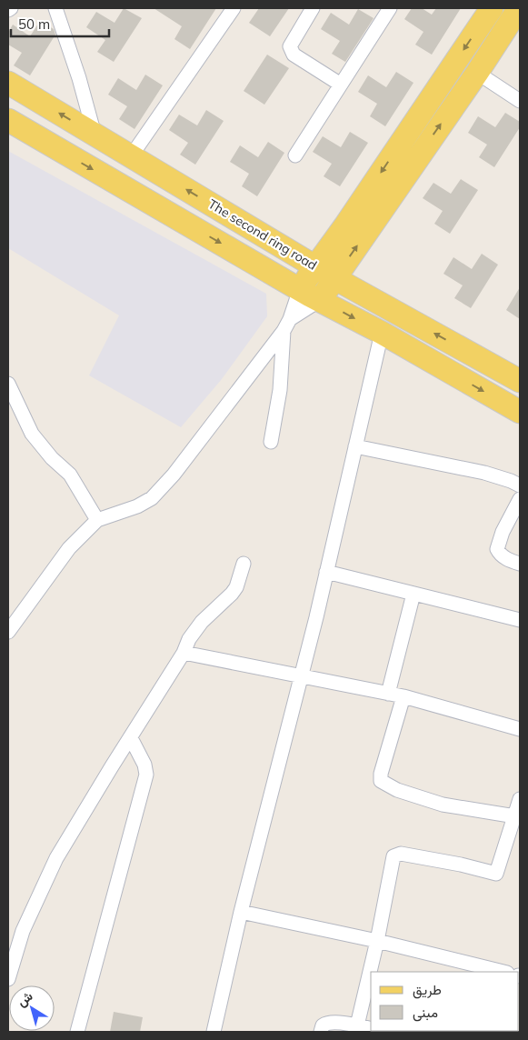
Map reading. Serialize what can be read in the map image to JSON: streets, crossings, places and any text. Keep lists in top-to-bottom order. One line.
{"streets":{"main road":["The second ring road"]},"legend":["طريق","مبنى"],"scale_bar":"50 m","north":"top left"}
